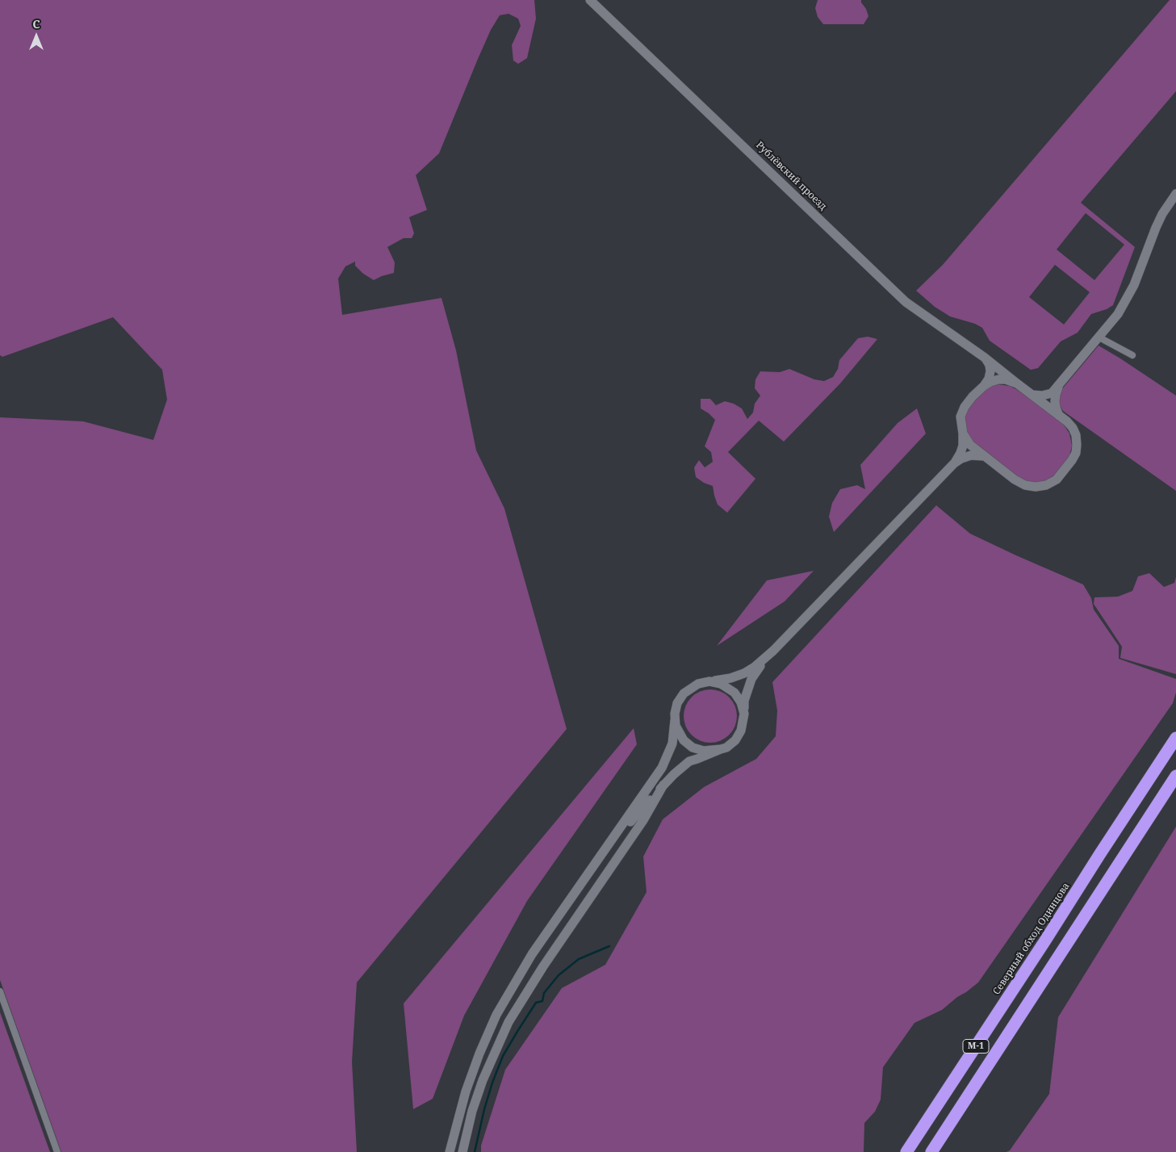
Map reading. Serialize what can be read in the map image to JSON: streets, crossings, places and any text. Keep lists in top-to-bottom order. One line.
{"streets":{"highway":["Северный обход Одинцова","М-1"],"street":["Рублёвский проезд"]},"north":"top"}
